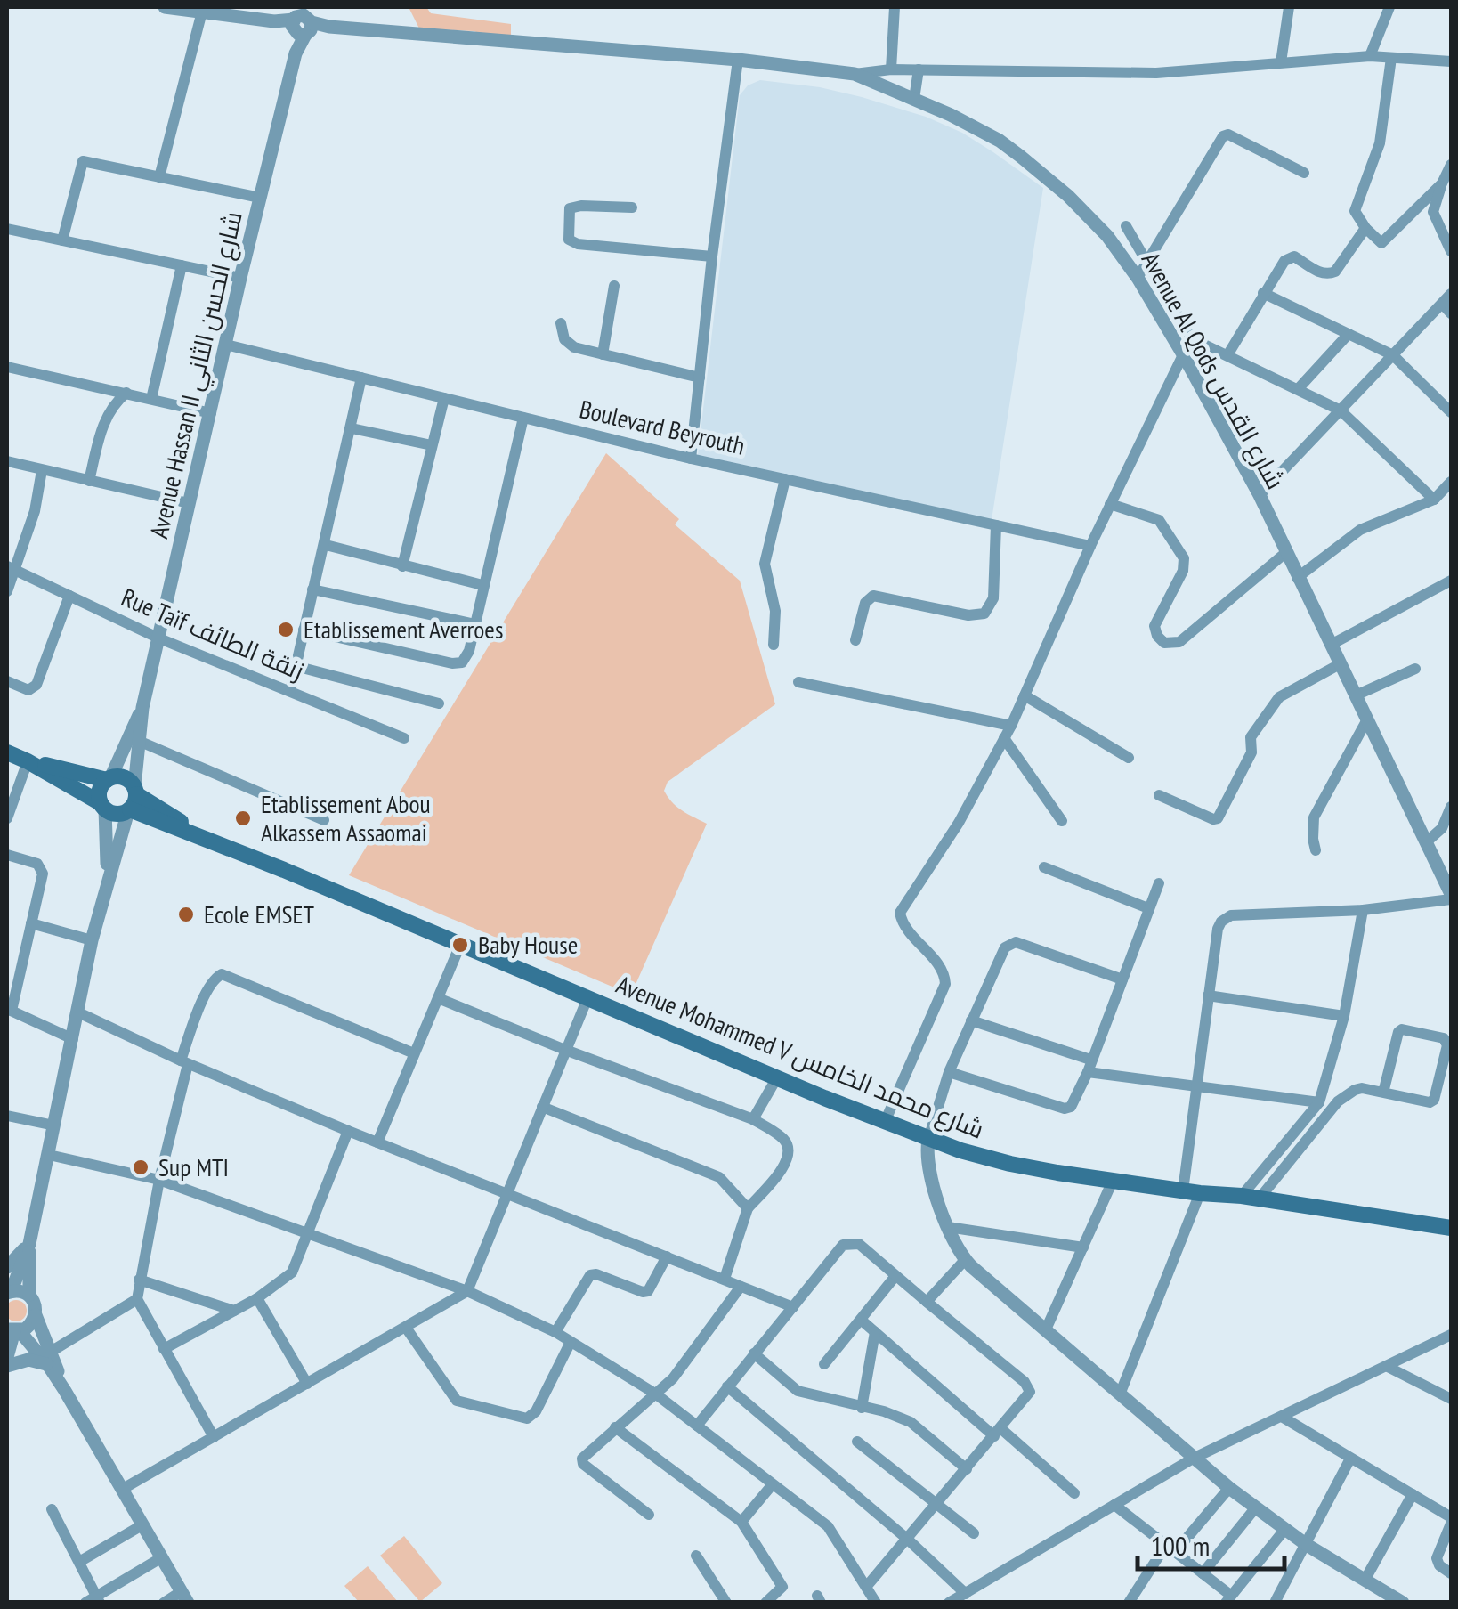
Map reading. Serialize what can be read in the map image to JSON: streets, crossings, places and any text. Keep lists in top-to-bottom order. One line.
{"streets":{"main road":["Avenue Mohammed V شارع محمد الخامس"],"street":["Avenue Al Qods شارع القدس","Avenue Hassan II شارع الحسن الثاني","Boulevard Beyrouth","Rue Taïf زنقة الطائف"]},"crossings":[["Avenue Al Qods شارع القدس","Avenue Hassan II شارع الحسن الثاني"],["Avenue Hassan II شارع الحسن الثاني","Boulevard Beyrouth"],["Avenue Hassan II شارع الحسن الثاني","Rue Taïf زنقة الطائف"],["Avenue Hassan II شارع الحسن الثاني","Avenue Mohammed V شارع محمد الخامس"]],"places":["Etablissement Averroes","Etablissement Abou Alkassem Assaomai","Ecole EMSET","Baby House","Sup MTI"],"scale_bar":"100 m"}
